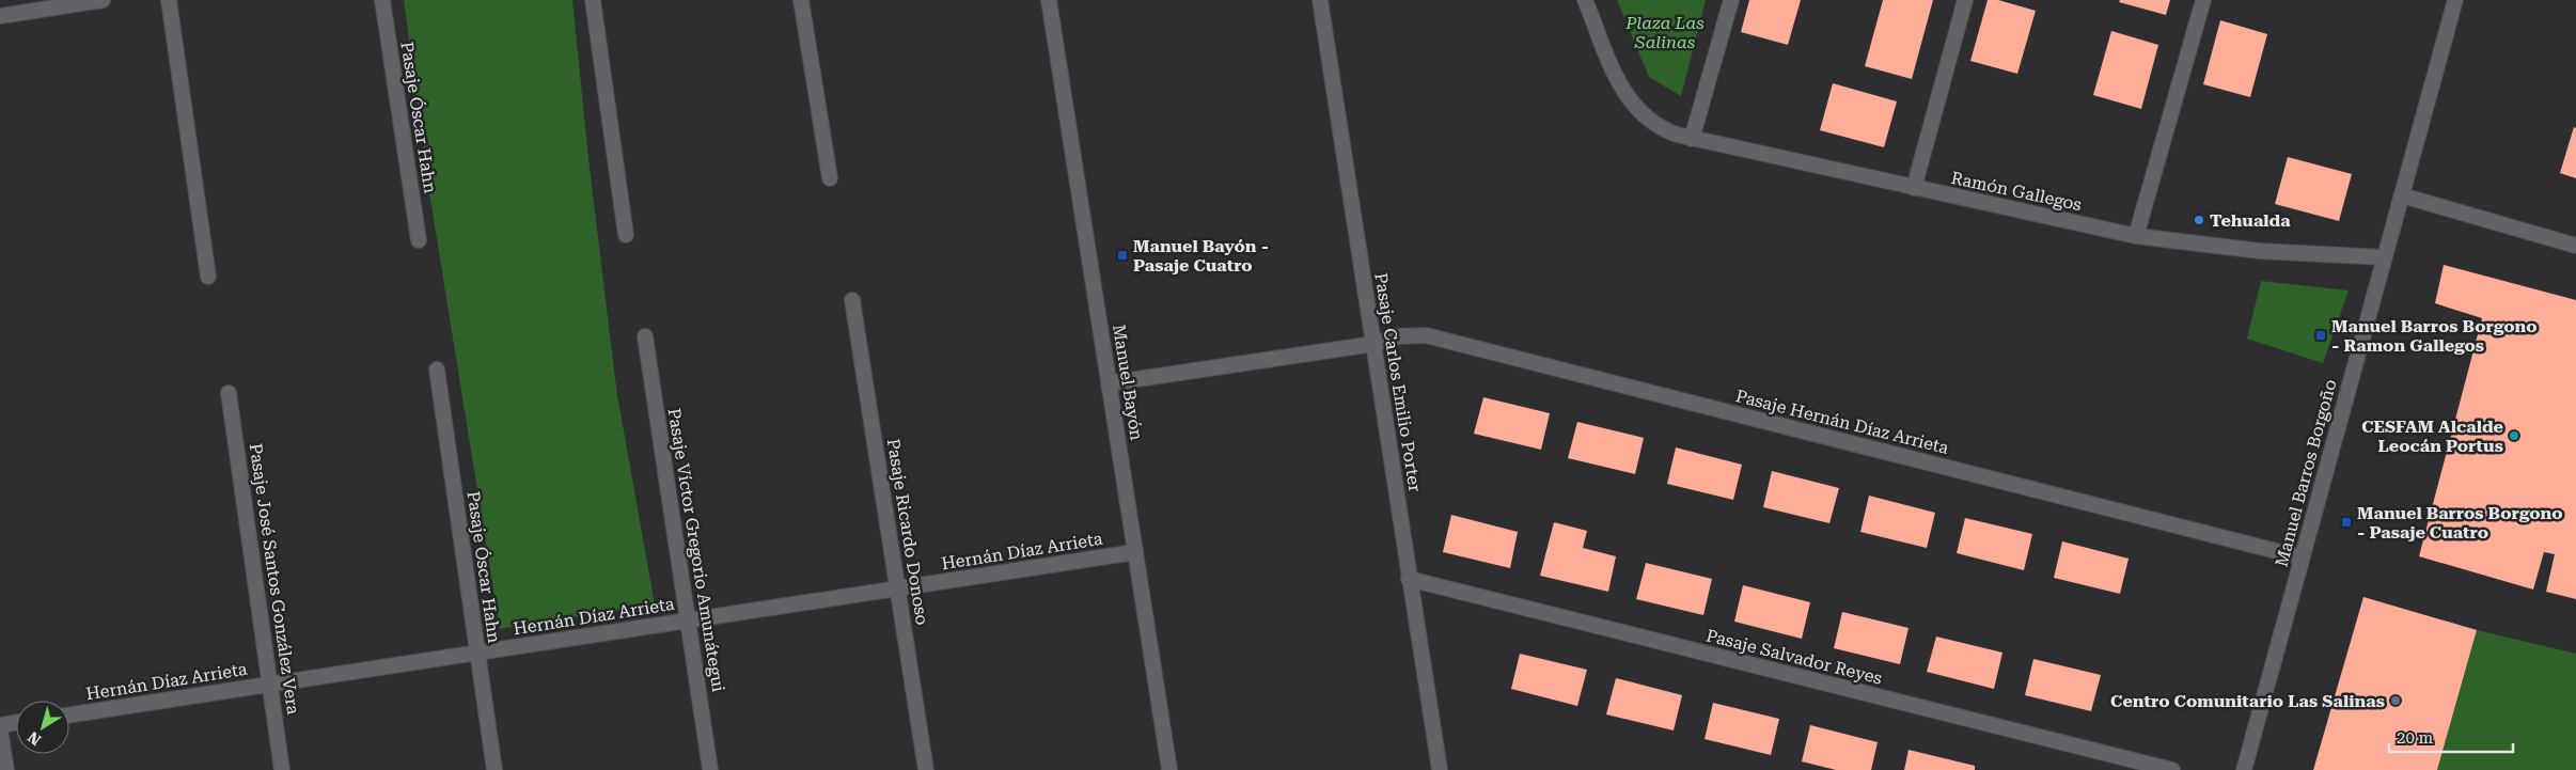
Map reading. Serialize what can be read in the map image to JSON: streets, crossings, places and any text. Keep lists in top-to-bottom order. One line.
{"streets":{"street":["Pasaje Óscar Hahn","Ramón Gallegos","Manuel Bayón","Pasaje Carlos Emilio Porter","Pasaje Hernán Díaz Arrieta","Manuel Barros Borgoño","Pasaje Ricardo Donoso","Pasaje Víctor Gregorio Amunátegui","Hernán Díaz Arrieta","Pasaje José Santos González Vera","Pasaje Salvador Reyes"]},"crossings":[["Pasaje Óscar Hahn","Hernán Díaz Arrieta"],["Ramón Gallegos","Manuel Barros Borgoño"],["Manuel Bayón","Hernán Díaz Arrieta"],["Pasaje Carlos Emilio Porter","Pasaje Hernán Díaz Arrieta"],["Pasaje Carlos Emilio Porter","Pasaje Salvador Reyes"],["Pasaje Hernán Díaz Arrieta","Manuel Barros Borgoño"],["Pasaje Ricardo Donoso","Hernán Díaz Arrieta"],["Pasaje Víctor Gregorio Amunátegui","Hernán Díaz Arrieta"],["Hernán Díaz Arrieta","Pasaje José Santos González Vera"]],"parks":["Plaza Las Salinas"],"places":{"other":["Tehualda","CESFAM Alcalde Leocán Portus","Centro Comunitario Las Salinas"],"transit":["Manuel Bayón - Pasaje Cuatro","Manuel Barros Borgono - Ramon Gallegos","Manuel Barros Borgono - Pasaje Cuatro"]},"scale_bar":"20 m","north":"bottom left"}
